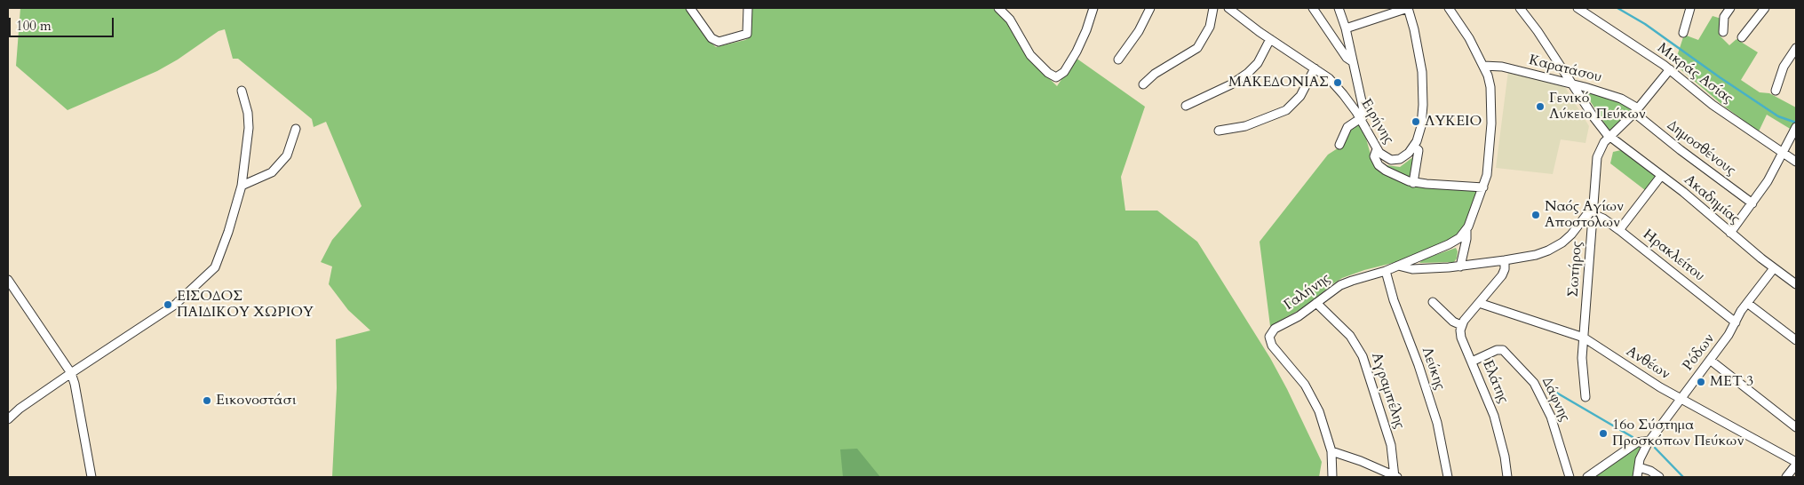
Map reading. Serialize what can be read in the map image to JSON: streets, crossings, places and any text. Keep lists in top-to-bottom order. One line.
{"streets":{"street":["Καρατάσου","Μικράς Ασίας","Ειρήνης","Δημοσθένους","Ακαδημίας","Ηρακλείτου","Σωτήρος","Γαλήνης","Ρόδων","Ανθέων","Λεύκης","Ελάτης","Αγραμπέλης","Δάφνης"]},"crossings":[["Καρατάσου","Δημοσθένους"],["Καρατάσου","Ακαδημίας"],["Καρατάσου","Σωτήρος"],["Καρατάσου","Γαλήνης"],["Μικράς Ασίας","Σωτήρος"],["Δημοσθένους","Σωτήρος"],["Ακαδημίας","Σωτήρος"],["Ακαδημίας","Ρόδων"],["Ηρακλείτου","Σωτήρος"],["Ηρακλείτου","Ρόδων"],["Σωτήρος","Ανθέων"],["Γαλήνης","Λεύκης"],["Γαλήνης","Αγραμπέλης"],["Ρόδων","Ανθέων"],["Ελάτης","Δάφνης"]],"places":["ΜΑΚΕΔΟΝΙΑΣ","Γενικό Λύκειο Πεύκων","ΛΥΚΕΙΟ","Ναός Αγίων Αποστόλων","ΕΙΣΟΔΟΣ ΠΑΙΔΙΚΟΥ ΧΩΡΙΟΥ","ΜΕΤ 3","Εικονοστάσι","16ο Σύστημα Προσκόπων Πεύκων"],"scale_bar":"100 m"}
